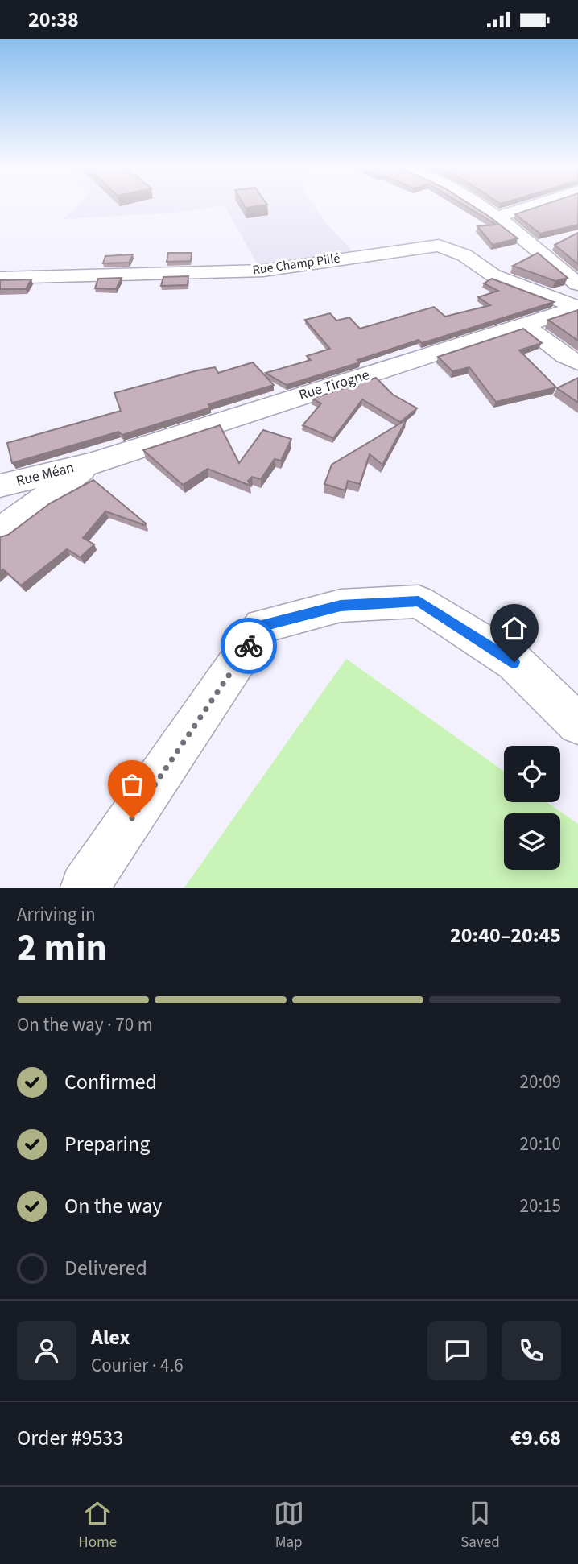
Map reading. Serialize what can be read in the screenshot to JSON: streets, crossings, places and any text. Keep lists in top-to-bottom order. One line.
{"streets":{"street":["Rue Champ Pillé","Rue Tirogne","Rue Méan"]},"crossings":[["Rue Champ Pillé","Rue Tirogne"],["Rue Tirogne","Rue Méan"]],"page":{"status":"20:38","heading":["2 min","Arriving in","20:40–20:45"],"panel":["Alex","Courier · 4.6","Order #9533","€9.68"],"bar":"On the way · 70 m","list":[["Confirmed","20:09"],["Preparing","20:10"],["On the way","20:15"],"Delivered"],"tabs":["Home","Map","Saved"]}}
